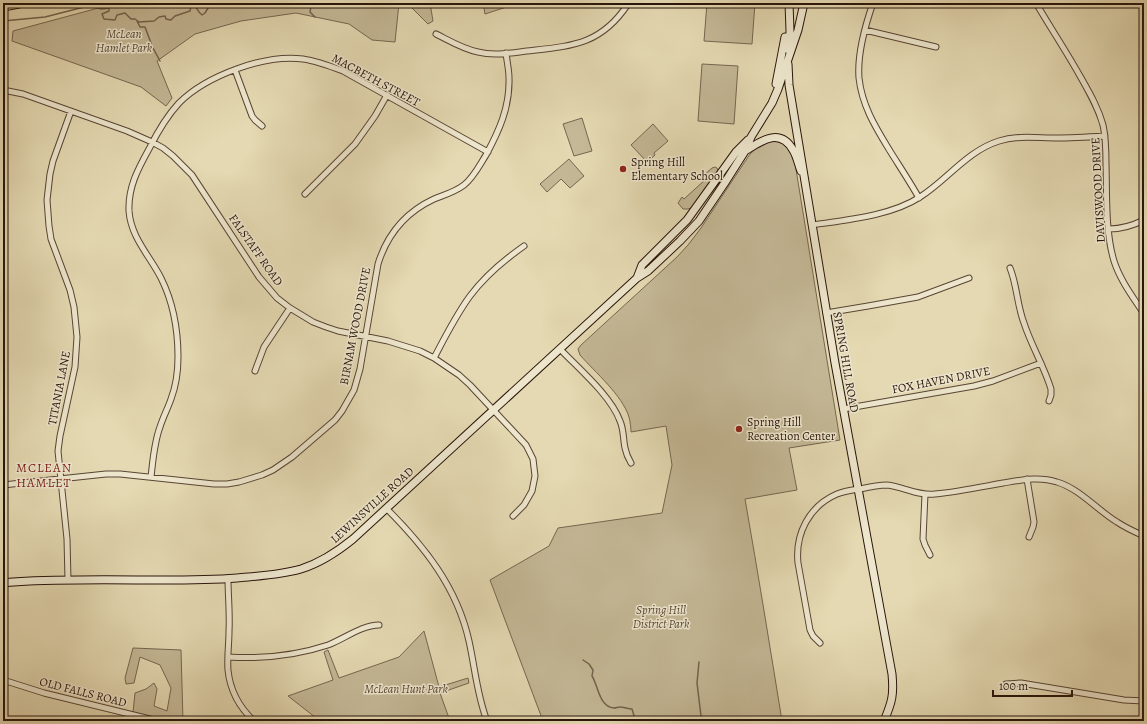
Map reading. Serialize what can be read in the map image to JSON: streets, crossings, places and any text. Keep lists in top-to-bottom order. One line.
{"streets":{"main road":["SPRING HILL ROAD","LEWINSVILLE ROAD"],"street":["MACBETH STREET","DAVISWOOD DRIVE","FALSTAFF ROAD","BIRNAM WOOD DRIVE","FOX HAVEN DRIVE","TITANIA LANE","OLD FALLS ROAD"]},"crossings":[["MACBETH STREET","FALSTAFF ROAD"],["MACBETH STREET","BIRNAM WOOD DRIVE"],["FALSTAFF ROAD","BIRNAM WOOD DRIVE"],["FALSTAFF ROAD","TITANIA LANE"],["FALSTAFF ROAD","LEWINSVILLE ROAD"],["BIRNAM WOOD DRIVE","TITANIA LANE"],["SPRING HILL ROAD","FOX HAVEN DRIVE"],["SPRING HILL ROAD","LEWINSVILLE ROAD"],["TITANIA LANE","LEWINSVILLE ROAD"]],"districts":["MCLEAN HAMLET"],"parks":["McLean Hamlet Park","Spring Hill District Park","McLean Hunt Park"],"places":["Spring Hill Elementary School","Spring Hill Recreation Center"],"scale_bar":"100 m"}
